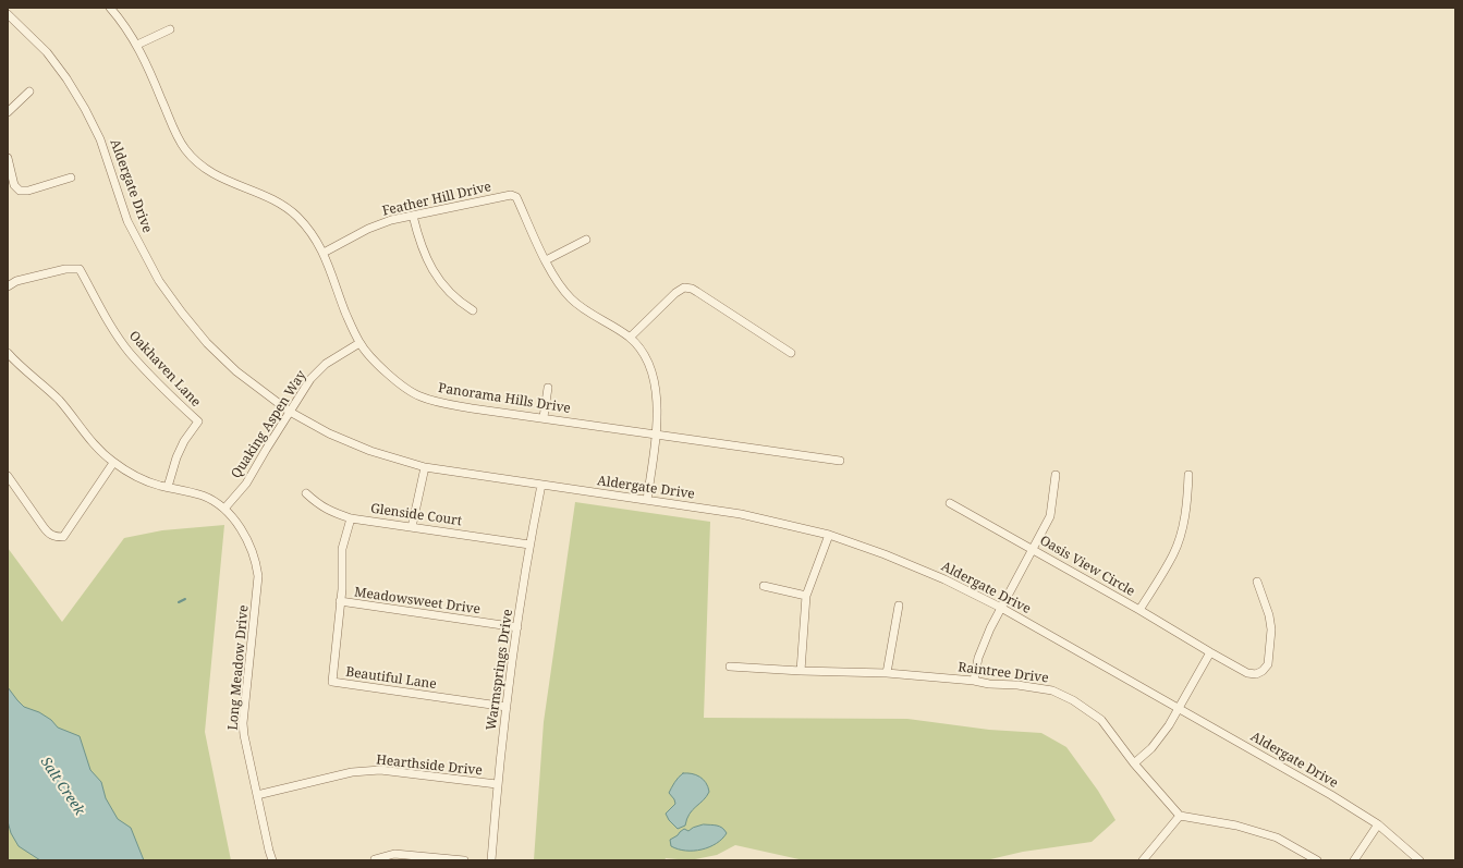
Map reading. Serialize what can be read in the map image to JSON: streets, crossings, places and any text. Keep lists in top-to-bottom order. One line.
{"streets":{"street":["Aldergate Drive","Feather Hill Drive","Oakhaven Lane","Panorama Hills Drive","Quaking Aspen Way","Glenside Court","Oasis View Circle","Meadowsweet Drive","Long Meadow Drive","Warmsprings Drive","Raintree Drive","Beautiful Lane","Hearthside Drive"]},"crossings":[["Aldergate Drive","Quaking Aspen Way"],["Aldergate Drive","Warmsprings Drive"],["Feather Hill Drive","Panorama Hills Drive"],["Panorama Hills Drive","Quaking Aspen Way"],["Quaking Aspen Way","Long Meadow Drive"],["Glenside Court","Warmsprings Drive"],["Glenside Court","Beautiful Lane"],["Meadowsweet Drive","Warmsprings Drive"],["Meadowsweet Drive","Beautiful Lane"],["Long Meadow Drive","Hearthside Drive"],["Warmsprings Drive","Beautiful Lane"],["Warmsprings Drive","Hearthside Drive"]],"water":["Salt Creek"]}
